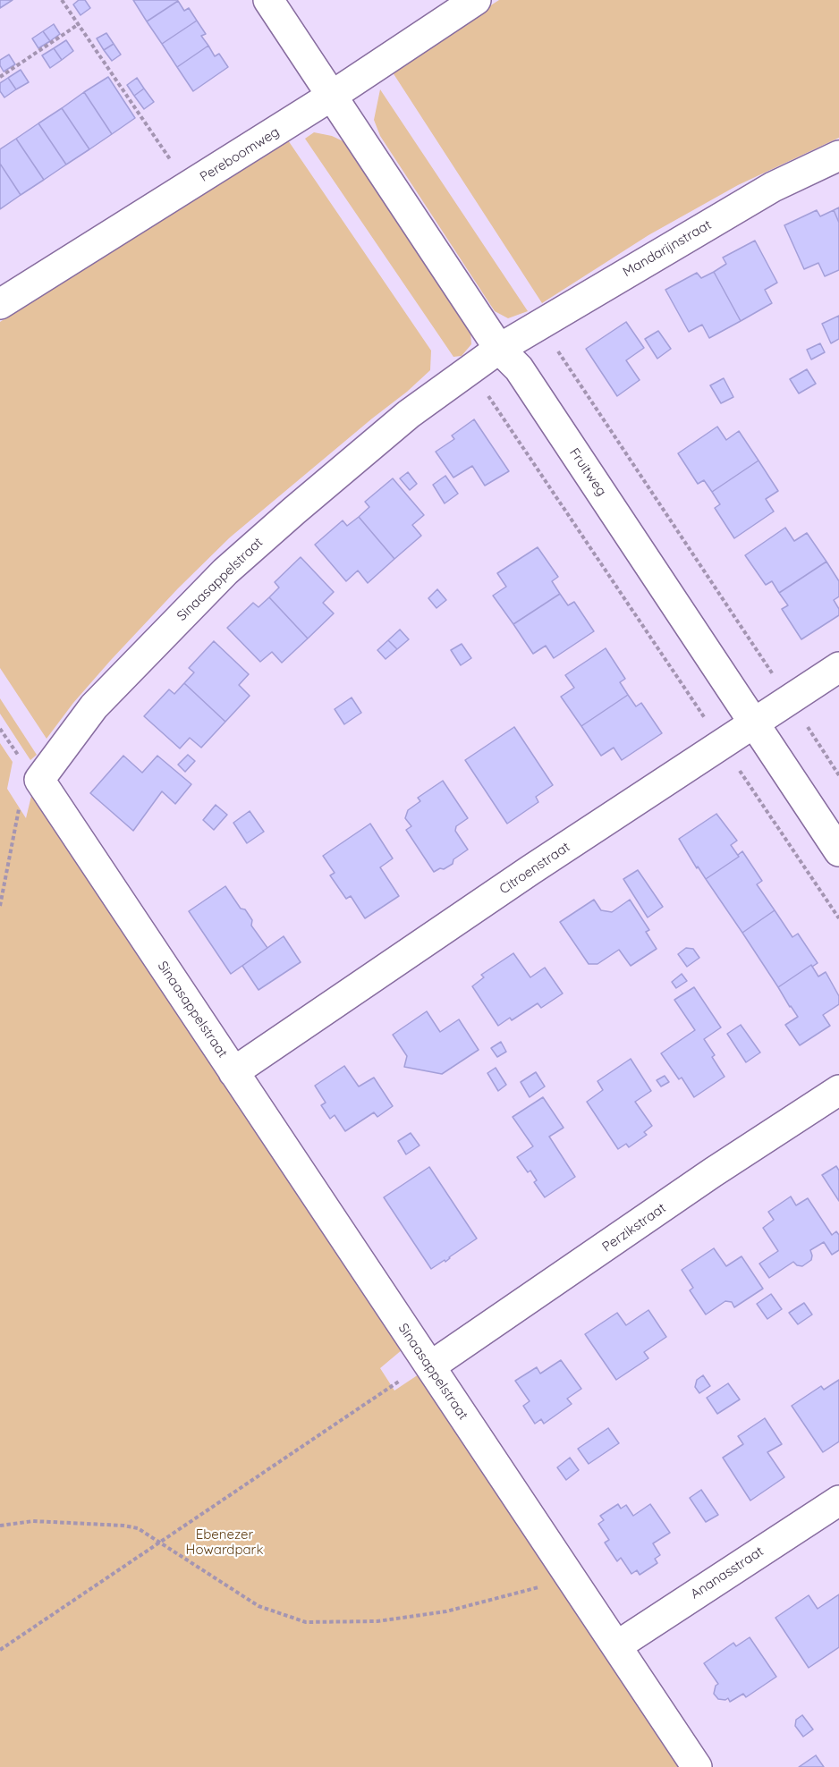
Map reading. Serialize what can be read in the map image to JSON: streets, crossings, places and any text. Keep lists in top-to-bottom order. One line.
{"streets":{"street":["Pereboomweg","Mandarijnstraat","Fruitweg","Sinaasappelstraat","Citroenstraat","Perzikstraat","Ananasstraat"]},"crossings":[["Pereboomweg","Fruitweg"],["Mandarijnstraat","Fruitweg"],["Mandarijnstraat","Sinaasappelstraat"],["Fruitweg","Sinaasappelstraat"],["Fruitweg","Citroenstraat"],["Sinaasappelstraat","Citroenstraat"],["Sinaasappelstraat","Perzikstraat"],["Sinaasappelstraat","Ananasstraat"]],"parks":["Ebenezer Howardpark"]}
